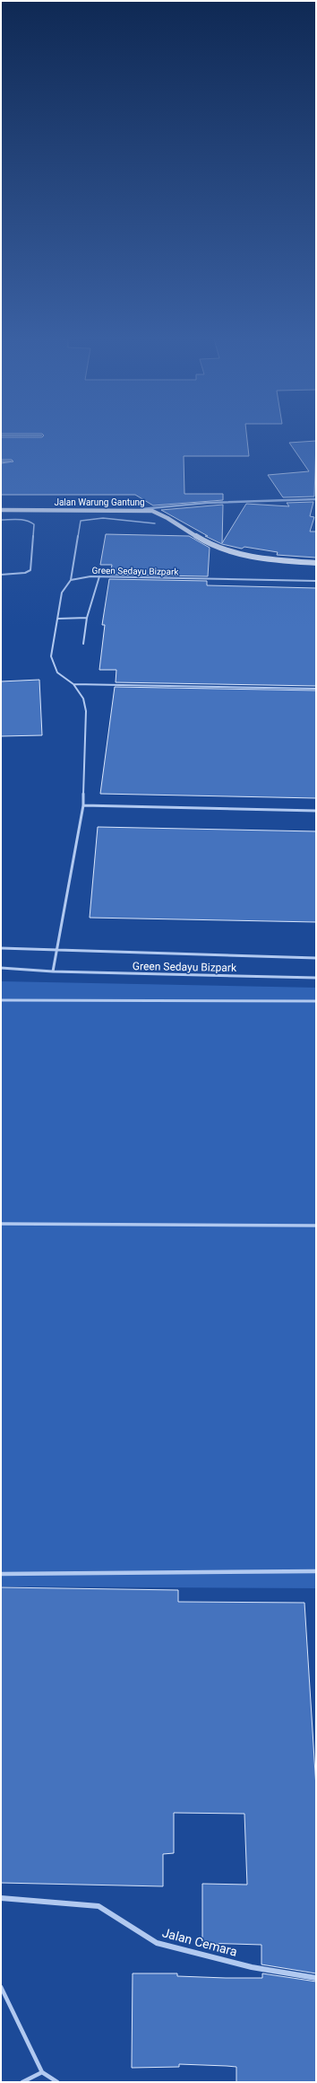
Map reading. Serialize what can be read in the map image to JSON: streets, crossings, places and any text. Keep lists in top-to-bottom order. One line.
{"streets":{"street":["Jalan Warung Gantung","Jalan Cemara"],"lane":["Green Sedayu Bizpark"]}}
